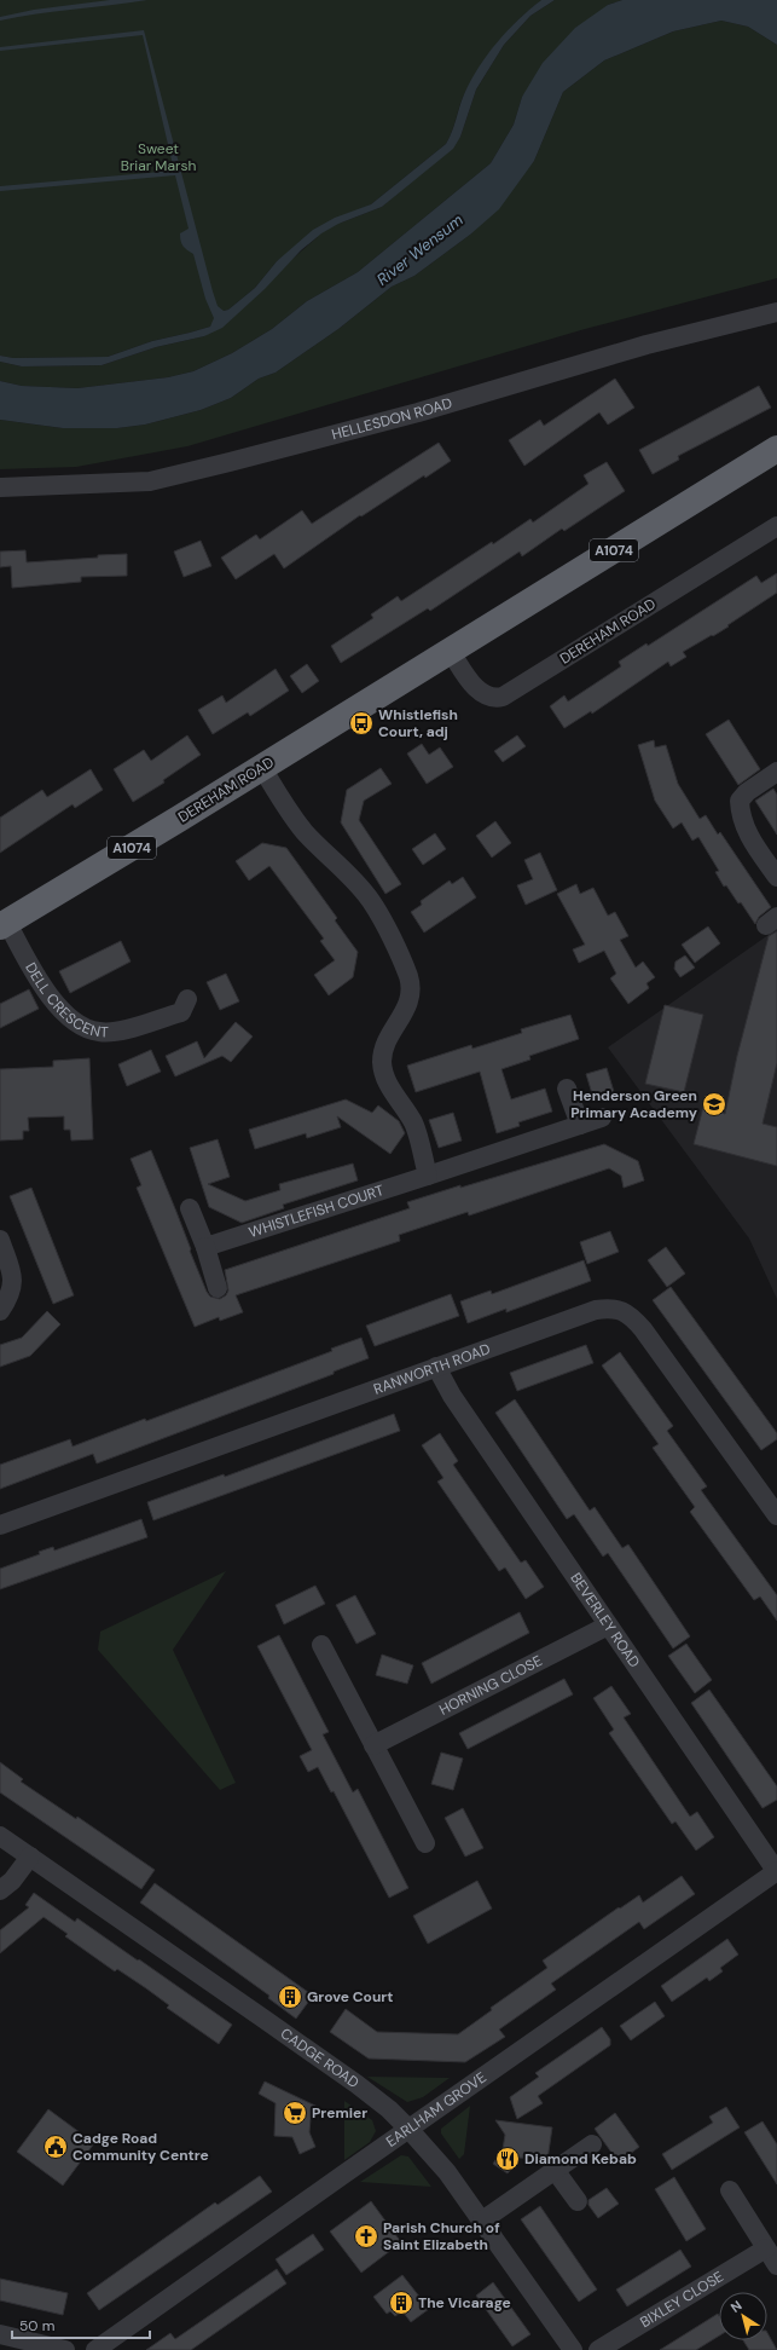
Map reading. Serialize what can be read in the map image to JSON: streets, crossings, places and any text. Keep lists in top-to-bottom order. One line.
{"streets":{"highway":["A1074","DEREHAM ROAD"],"street":["HELLESDON ROAD","DELL CRESCENT","WHISTLEFISH COURT","RANWORTH ROAD","BEVERLEY ROAD","HORNING CLOSE","CADGE ROAD","EARLHAM GROVE","BIXLEY CLOSE"]},"crossings":[["DEREHAM ROAD","DELL CRESCENT"],["RANWORTH ROAD","BEVERLEY ROAD"],["BEVERLEY ROAD","HORNING CLOSE"],["BEVERLEY ROAD","EARLHAM GROVE"],["CADGE ROAD","EARLHAM GROVE"]],"water":["River Wensum"],"parks":["Sweet Briar Marsh"],"places":{"bus stop":["Whistlefish Court, adj"],"school or university":["Henderson Green Primary Academy"],"building":["Grove Court","The Vicarage"],"supermarket":["Premier"],"public building":["Cadge Road Community Centre"],"restaurant":["Diamond Kebab"],"church":["Parish Church of Saint Elizabeth"]},"scale_bar":"50 m","north":"top left"}
